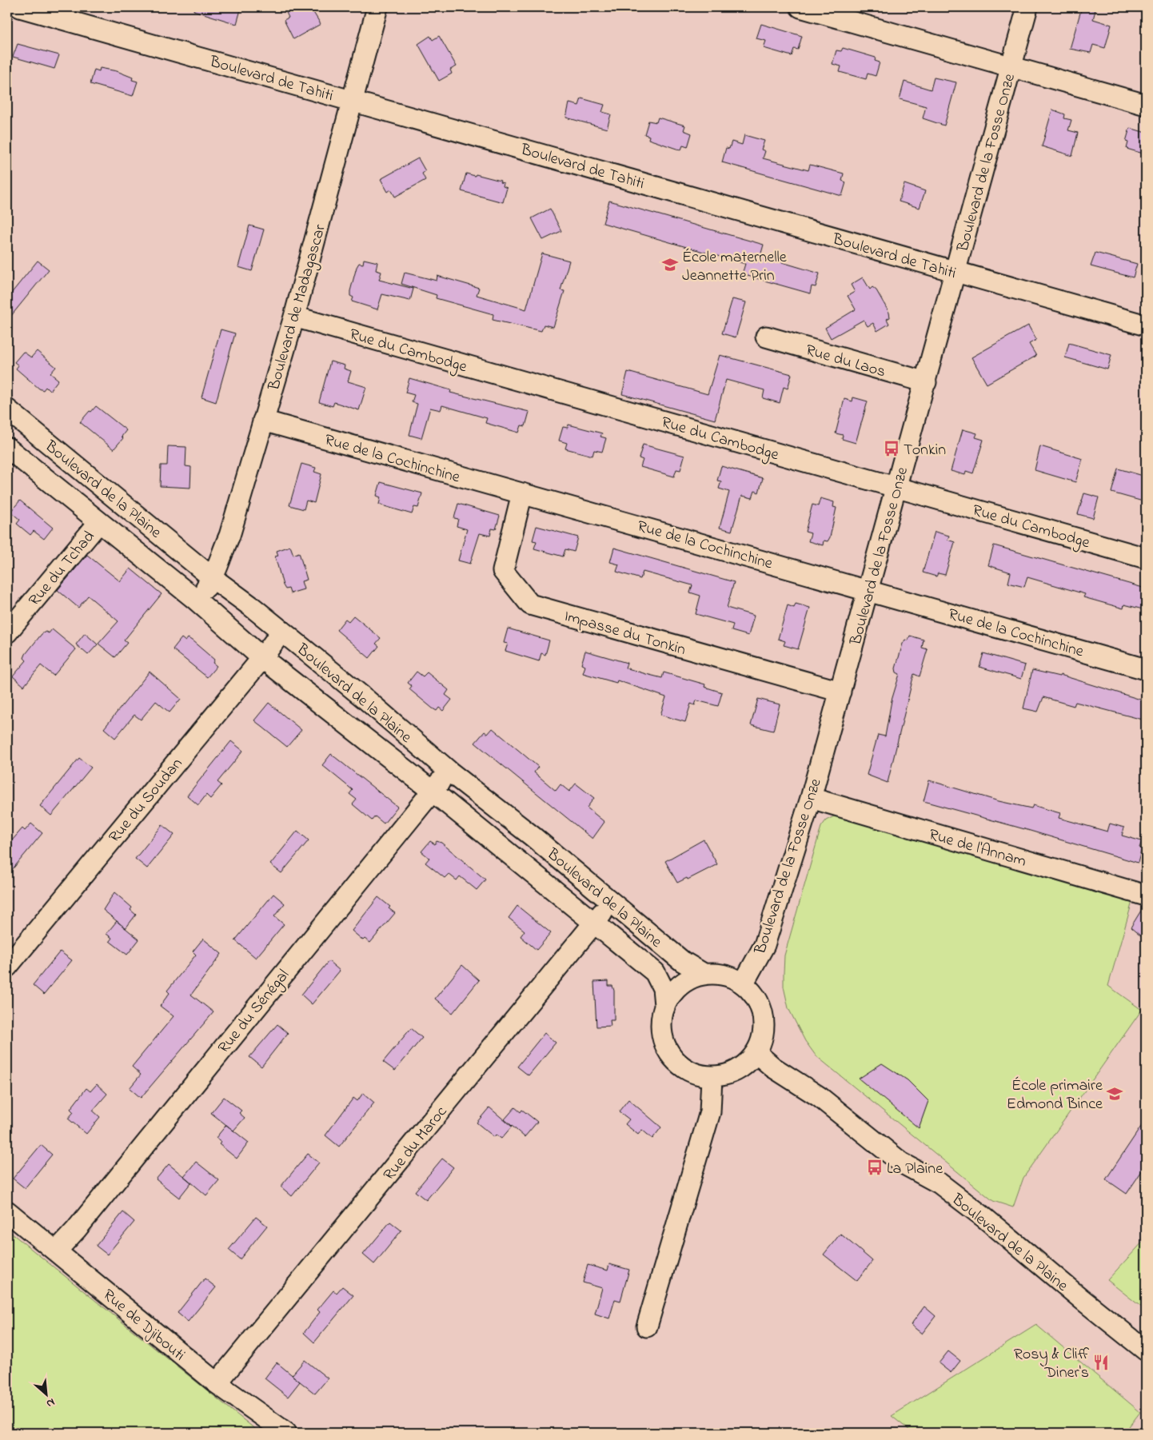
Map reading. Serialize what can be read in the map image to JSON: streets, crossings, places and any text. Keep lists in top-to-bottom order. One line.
{"streets":{"street":["Boulevard de Tahiti","Boulevard de la Fosse Onze","Boulevard de Madagascar","Rue du Cambodge","Rue du Laos","Rue de la Cochinchine","Boulevard de la Plaine","Rue du Tchad","Impasse du Tonkin","Rue du Soudan","Rue de l'Annam","Rue du Sénégal","Rue du Maroc","Rue de Djibouti"]},"crossings":[["Boulevard de Tahiti","Boulevard de la Fosse Onze"],["Boulevard de Tahiti","Boulevard de Madagascar"],["Boulevard de la Fosse Onze","Rue du Cambodge"],["Boulevard de la Fosse Onze","Rue du Laos"],["Boulevard de la Fosse Onze","Rue de la Cochinchine"],["Boulevard de la Fosse Onze","Boulevard de la Plaine"],["Boulevard de la Fosse Onze","Impasse du Tonkin"],["Boulevard de la Fosse Onze","Rue de l'Annam"],["Boulevard de Madagascar","Rue du Cambodge"],["Boulevard de Madagascar","Rue de la Cochinchine"],["Boulevard de Madagascar","Boulevard de la Plaine"],["Rue de la Cochinchine","Impasse du Tonkin"],["Boulevard de la Plaine","Rue du Tchad"],["Boulevard de la Plaine","Rue du Soudan"],["Boulevard de la Plaine","Rue du Sénégal"],["Boulevard de la Plaine","Rue du Maroc"],["Rue du Sénégal","Rue de Djibouti"],["Rue du Maroc","Rue de Djibouti"]],"places":{"school or university":["École maternelle Jeannette Prin","École primaire Edmond Bince"],"bus stop":["Tonkin","La Plaine"],"restaurant":["Rosy & Cliff Diner's"]},"north":"bottom right"}
